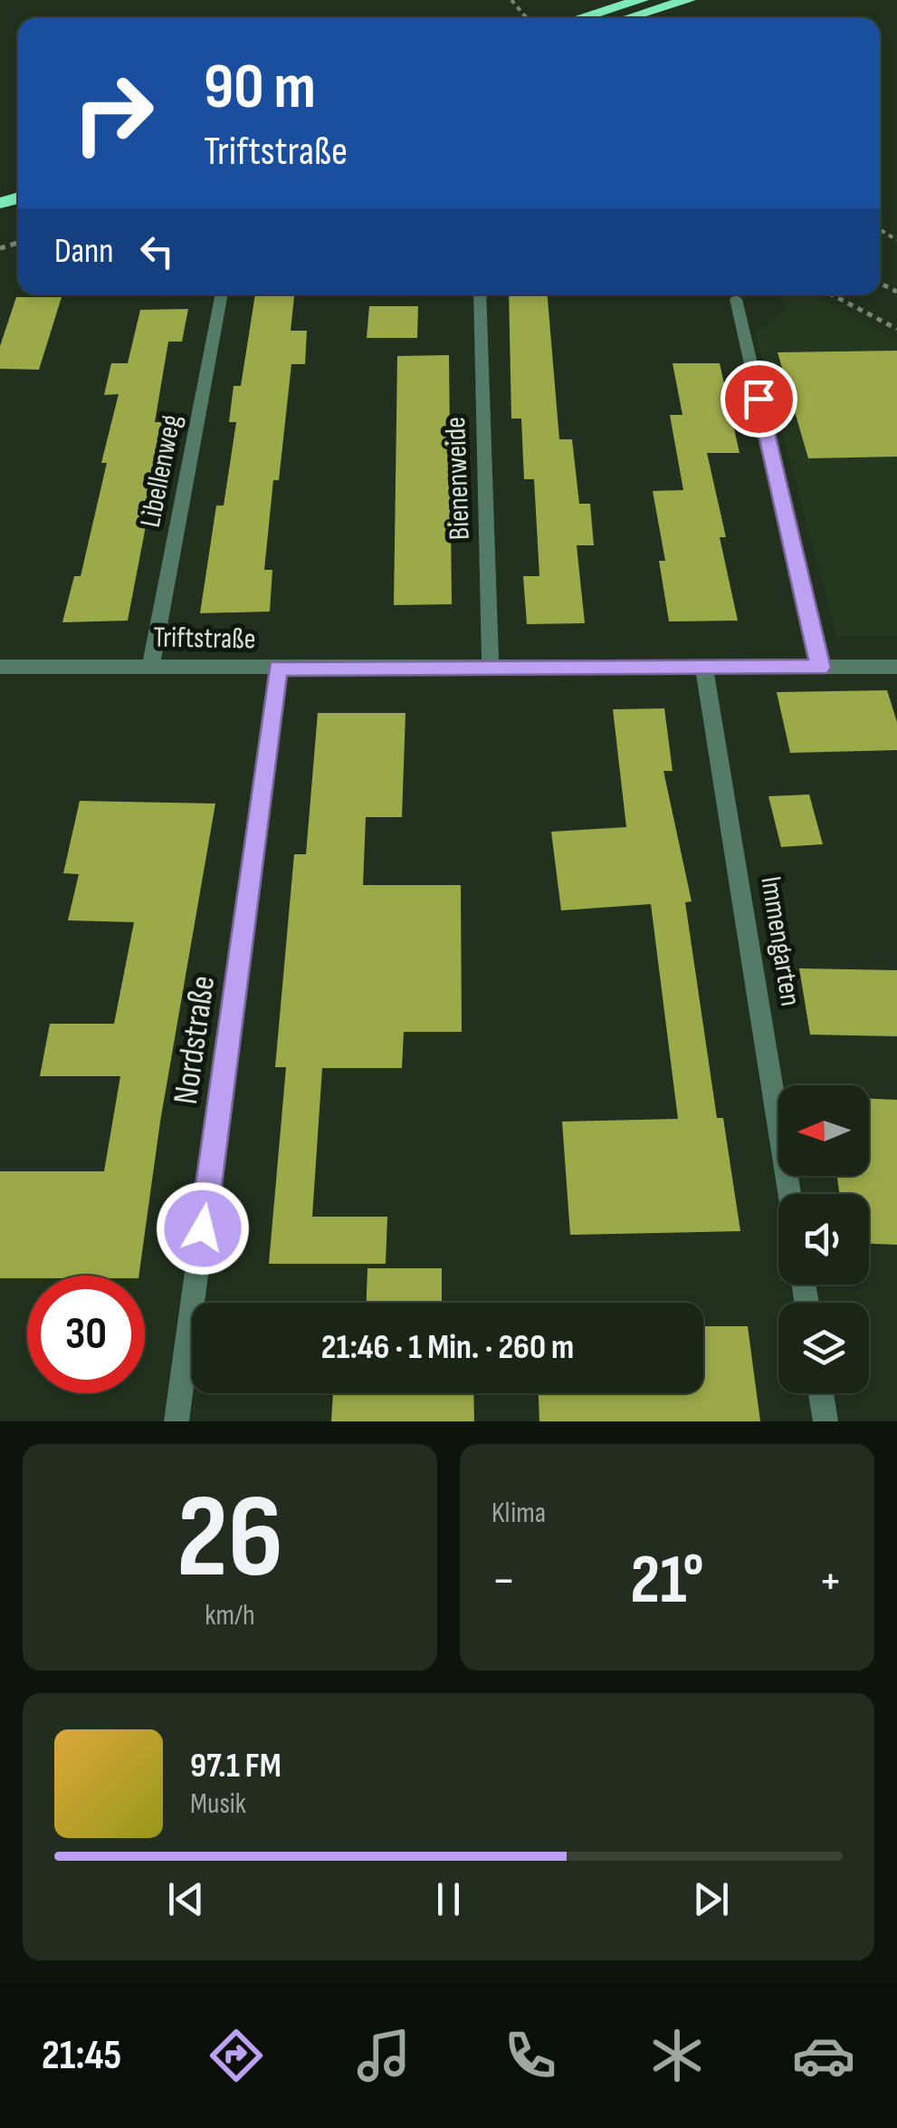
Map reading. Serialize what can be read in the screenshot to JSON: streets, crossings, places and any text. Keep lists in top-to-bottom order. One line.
{"streets":{"street":["Libellenweg","Bienenweide","Triftstraße","Immengarten","Nordstraße"]},"crossings":[["Libellenweg","Triftstraße"],["Bienenweide","Triftstraße"],["Triftstraße","Immengarten"],["Triftstraße","Nordstraße"]],"north":"left","page":{"turn":["90 m","Triftstraße"],"then":"Dann","limit":"30","trip":"21:46 · 1 Min. · 260 m","tile":[["26","km/h"],"Klima"],"heat":["−","21°","+"],"song":["97.1 FM","Musik"],"tabs":"21:45"}}
